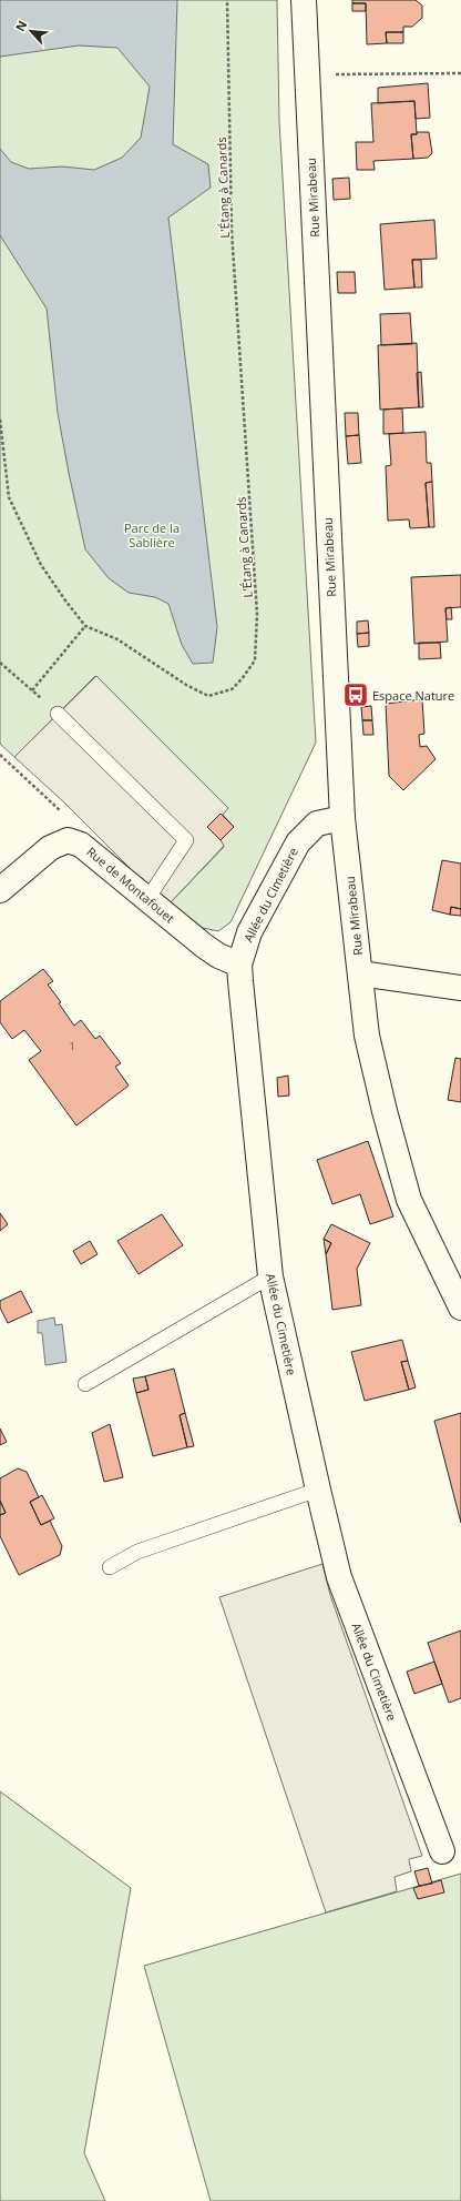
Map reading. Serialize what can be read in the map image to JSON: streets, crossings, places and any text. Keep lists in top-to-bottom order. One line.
{"streets":{"street":["Rue Mirabeau","Rue de Montafouet","Allée du Cimetière"],"path":["L'Étang à Canards"]},"crossings":[["Rue Mirabeau","Allée du Cimetière"],["Rue de Montafouet","Allée du Cimetière"]],"parks":["Parc de la Sablière"],"places":{"bus stop":["Espace Nature"]},"house_numbers":["1"],"north":"top left"}
